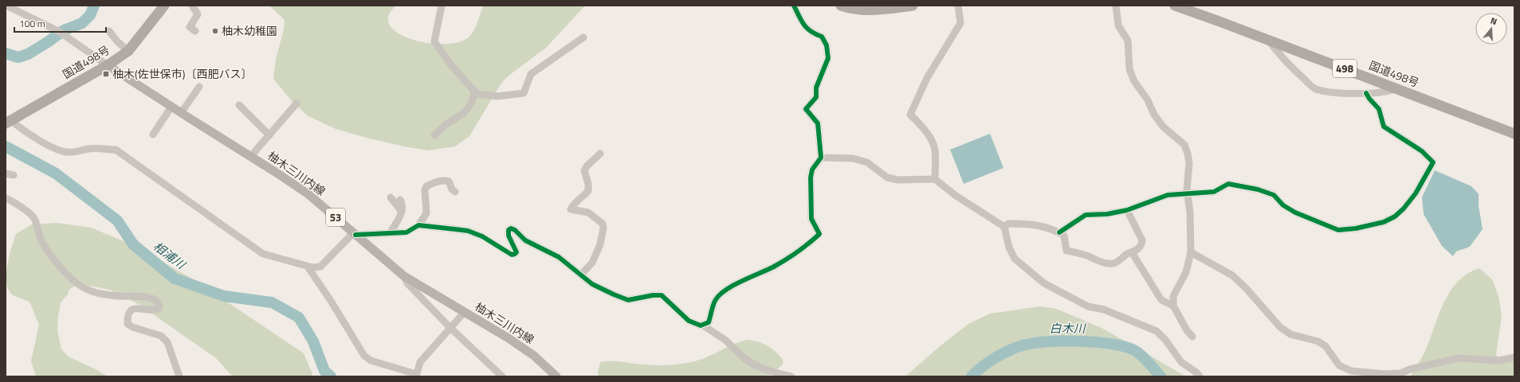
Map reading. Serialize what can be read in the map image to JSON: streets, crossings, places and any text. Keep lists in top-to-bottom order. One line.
{"streets":{"highway":["国道498号","498"],"main road":["柚木三川内線","53"]},"crossings":[["国道498号","柚木三川内線"]],"water":["相浦川","白木川"],"places":{"other":["柚木幼稚園"],"transit":["柚木(佐世保市)〔西肥バス〕"]},"scale_bar":"100 m","north":"top"}
